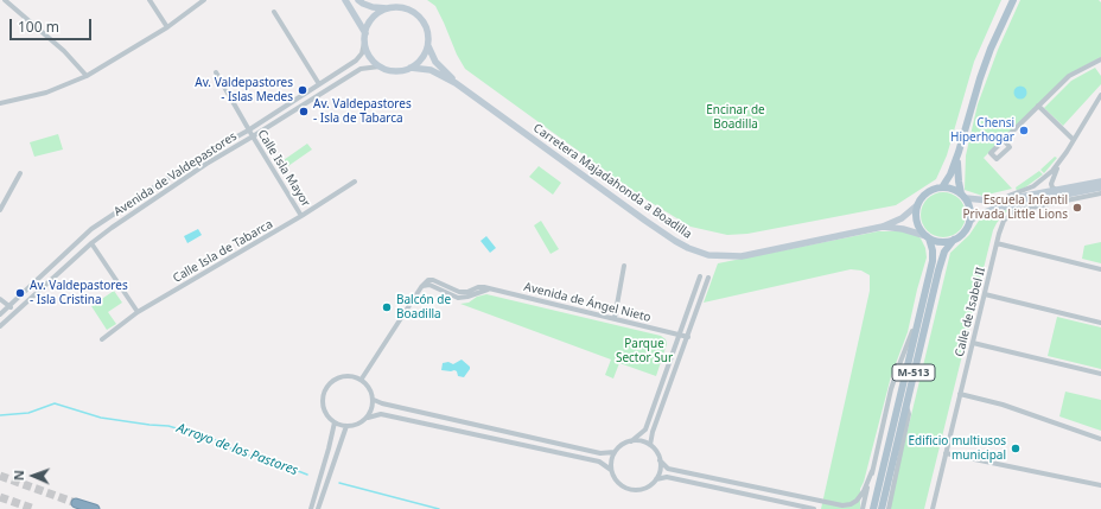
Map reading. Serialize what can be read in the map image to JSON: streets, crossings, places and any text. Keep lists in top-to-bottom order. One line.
{"streets":{"main road":["M-513"],"street":["Calle Isla Mayor","Avenida de Valdepastores","Carretera Majadahonda a Boadilla","Calle Isla de Tabarca","Avenida de Ángel Nieto","Calle de Isabel II"]},"crossings":[["Calle Isla Mayor","Avenida de Valdepastores"],["Calle Isla Mayor","Calle Isla de Tabarca"],["Avenida de Valdepastores","Carretera Majadahonda a Boadilla"],["Carretera Majadahonda a Boadilla","M-513"]],"water":["Arroyo de los Pastores"],"parks":["Encinar de Boadilla","Parque Sector Sur"],"places":["Av. Valdepastores - Islas Medes","Av. Valdepastores - Isla de Tabarca","Chensi Hiperhogar","Escuela Infantil Privada Little Lions","Av. Valdepastores - Isla Cristina","Balcón de Boadilla","Edificio multiusos municipal"],"scale_bar":"100 m","north":"left"}
